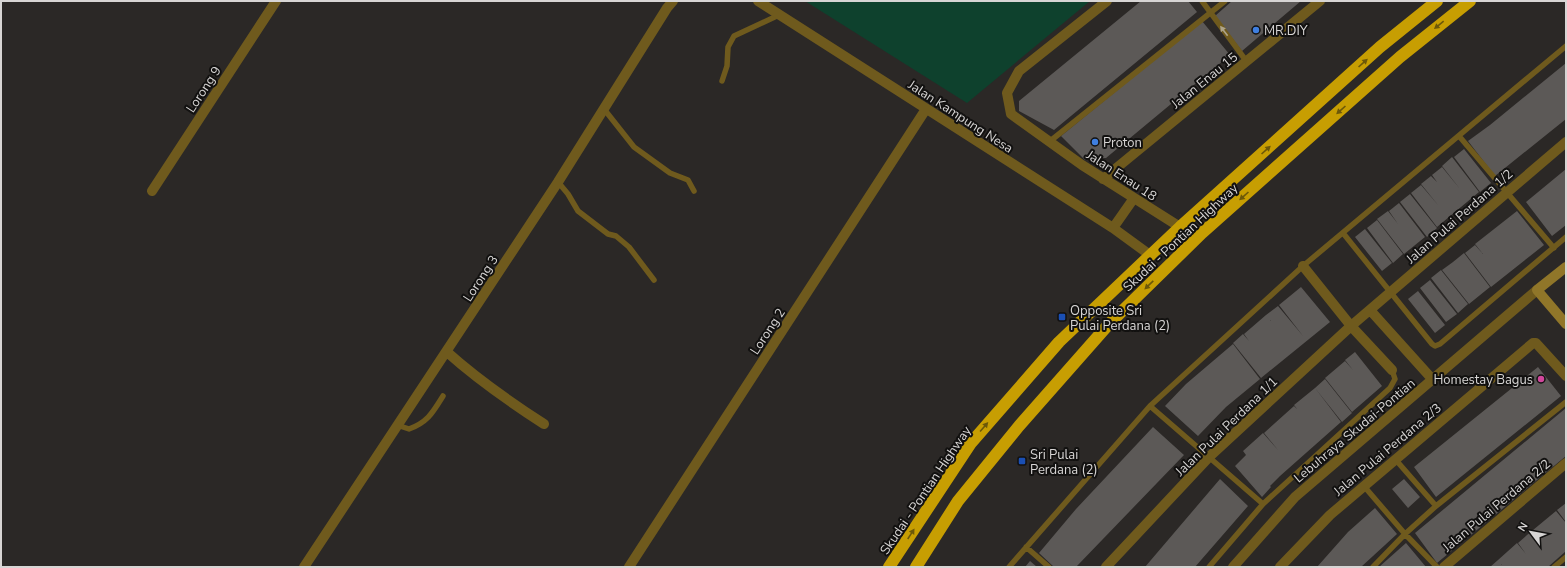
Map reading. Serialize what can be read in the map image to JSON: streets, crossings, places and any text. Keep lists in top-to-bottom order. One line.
{"streets":{"highway":["Skudai - Pontian Highway"],"street":["Jalan Enau 15","Lorong 9","Jalan Kampung Nesa","Jalan Enau 18","Jalan Pulai Perdana 1/2","Lorong 3","Lorong 2","Jalan Pulai Perdana 1/1","Lebuhraya Skudai-Pontian","Jalan Pulai Perdana 2/3","Jalan Pulai Perdana 2/2"]},"crossings":[["Jalan Enau 15","Jalan Enau 18"],["Jalan Kampung Nesa","Skudai - Pontian Highway"],["Jalan Kampung Nesa","Lorong 2"],["Jalan Enau 18","Skudai - Pontian Highway"],["Jalan Pulai Perdana 1/2","Jalan Pulai Perdana 1/1"]],"places":{"other":["MR.DIY","Proton","Homestay Bagus"],"transit":["Opposite Sri Pulai Perdana (2)","Sri Pulai Perdana (2)"]},"north":"top left"}
